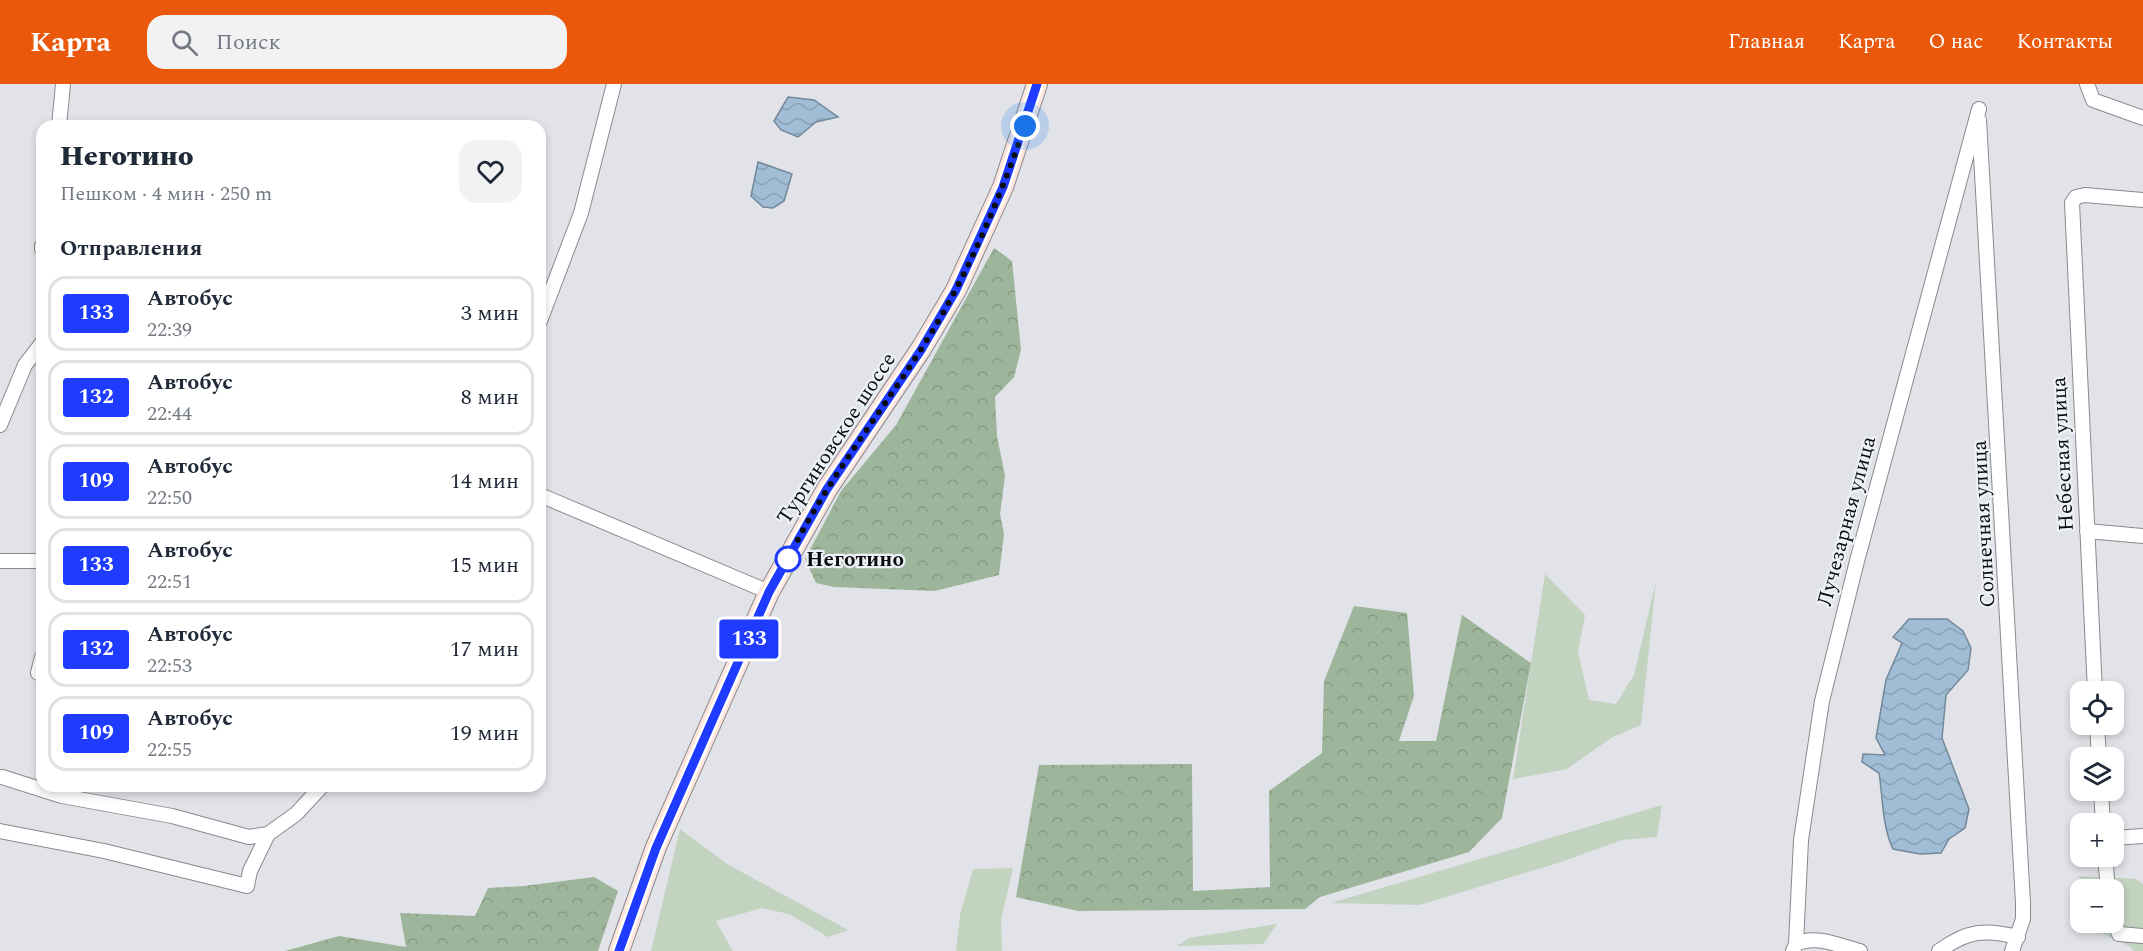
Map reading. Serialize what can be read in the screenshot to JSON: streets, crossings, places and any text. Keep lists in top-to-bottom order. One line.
{"streets":{"main road":["Тургиновское шоссе"],"street":["Небесная улица","Лучезарная улица","Солнечная улица"]},"crossings":[["Лучезарная улица","Солнечная улица"]],"places":["Неготино"],"lines":["bus line 133"],"page":{"header":"Карта","search":"Поиск","nav":["Главная","Карта","О нас","Контакты"],"on_map":"133","heading":[["Неготино","Пешком · 4 мин · 250 m"],"Отправления"],"list":[{"mark":"133","name":"Автобус","note":"22:39","value":"3 мин"},{"mark":"132","name":"Автобус","note":"22:44","value":"8 мин"},{"mark":"109","name":"Автобус","note":"22:50","value":"14 мин"},{"mark":"133","name":"Автобус","note":"22:51","value":"15 мин"},{"mark":"132","name":"Автобус","note":"22:53","value":"17 мин"},{"mark":"109","name":"Автобус","note":"22:55","value":"19 мин"}],"map_buttons":["+","−"]}}
